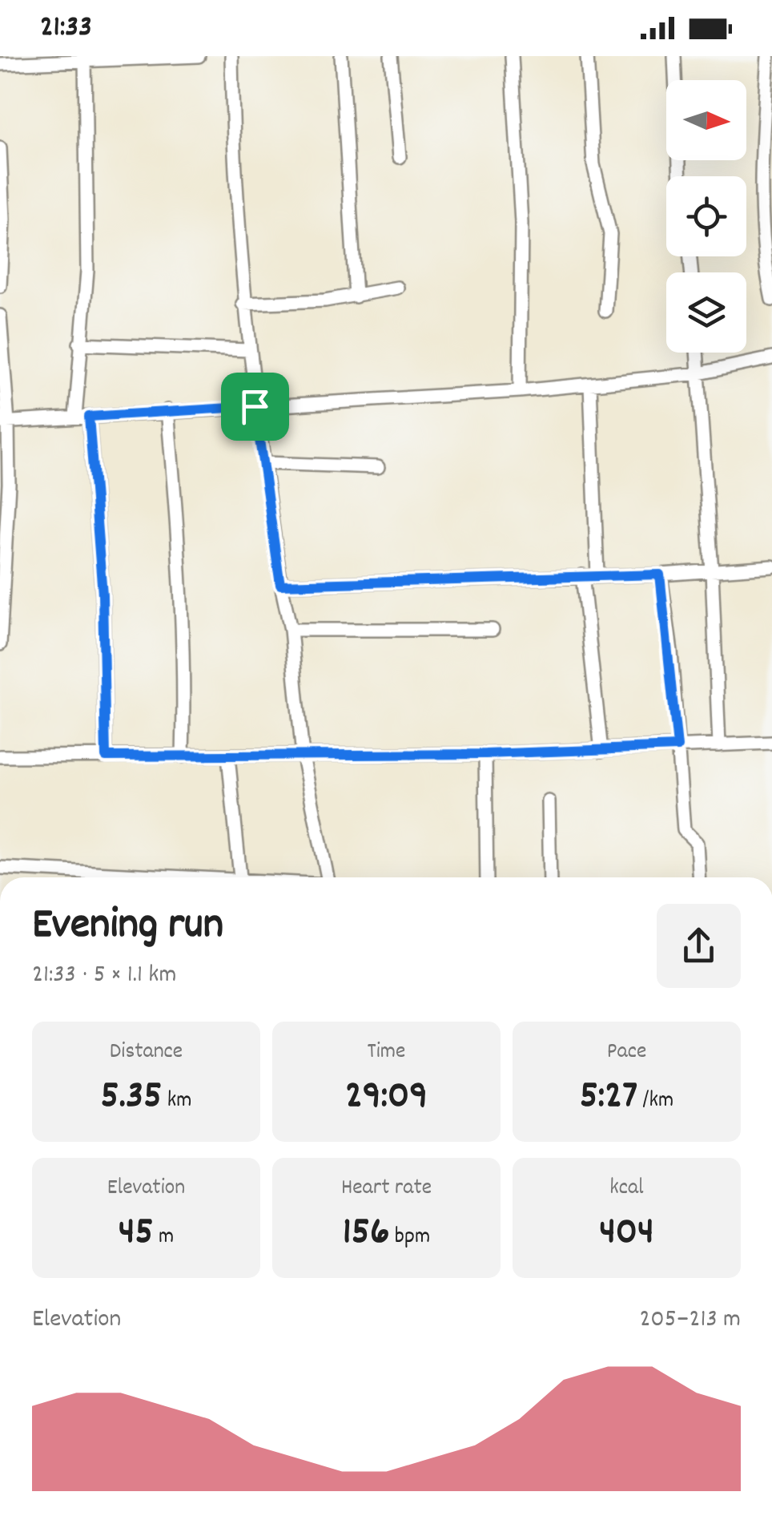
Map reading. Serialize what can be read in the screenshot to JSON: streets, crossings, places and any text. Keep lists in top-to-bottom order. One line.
{"north":"right","page":{"status":"21:33","heading":["Evening run","21:33 · 5 × 1.1 km"],"stats":[["Distance","5.35 km"],["Time","29:09"],["Pace","5:27 /km"],["Elevation","45 m"],["Heart rate","156 bpm"],["kcal","404"]],"chart":["Elevation","205–213 m"]}}
